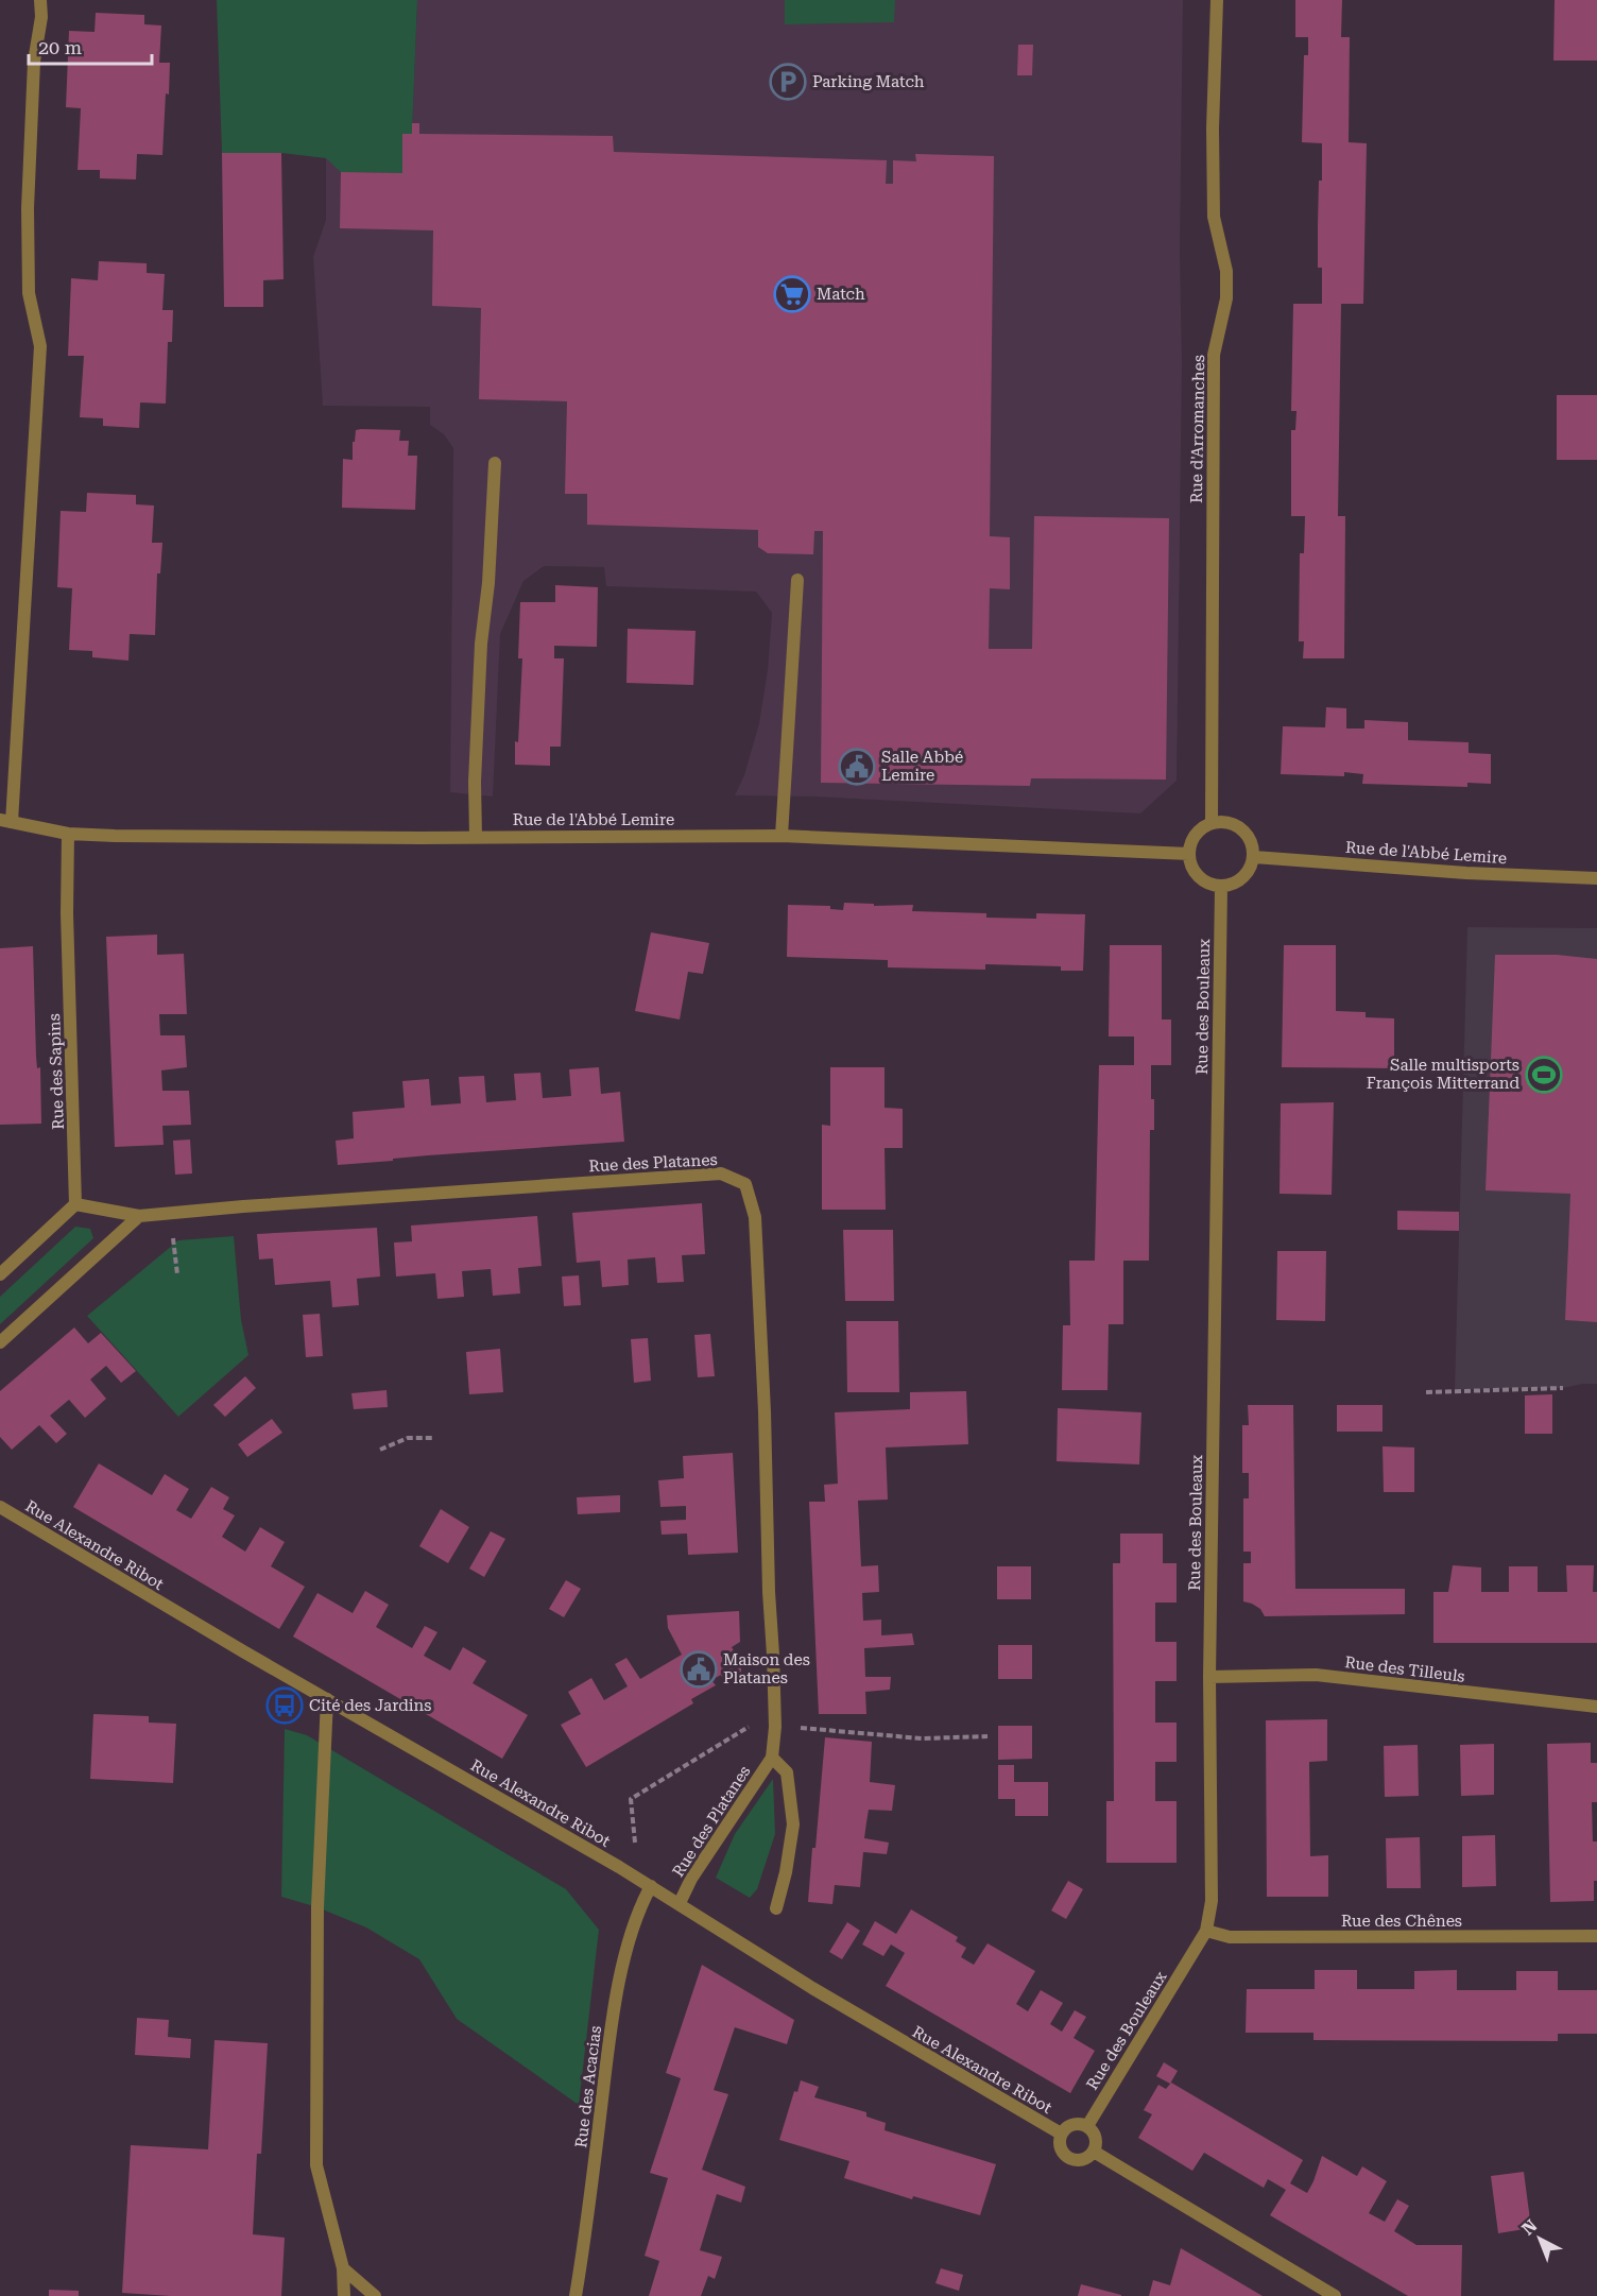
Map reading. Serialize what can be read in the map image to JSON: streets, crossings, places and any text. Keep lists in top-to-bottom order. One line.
{"streets":{"street":["Rue d'Arromanches","Rue de l'Abbé Lemire","Rue des Bouleaux","Rue des Sapins","Rue des Platanes","Rue Alexandre Ribot","Rue des Tilleuls","Rue des Chênes","Rue des Acacias"]},"crossings":[["Rue d'Arromanches","Rue de l'Abbé Lemire"],["Rue d'Arromanches","Rue des Bouleaux"],["Rue de l'Abbé Lemire","Rue des Bouleaux"],["Rue de l'Abbé Lemire","Rue des Sapins"],["Rue des Bouleaux","Rue Alexandre Ribot"],["Rue des Bouleaux","Rue des Tilleuls"],["Rue des Bouleaux","Rue des Chênes"],["Rue des Platanes","Rue Alexandre Ribot"],["Rue Alexandre Ribot","Rue des Acacias"]],"places":{"parking":["Parking Match"],"supermarket":["Match"],"public building":["Salle Abbé Lemire","Maison des Platanes"],"sports":["Salle multisports François Mitterrand"],"bus stop":["Cité des Jardins"]},"scale_bar":"20 m","north":"top left"}
